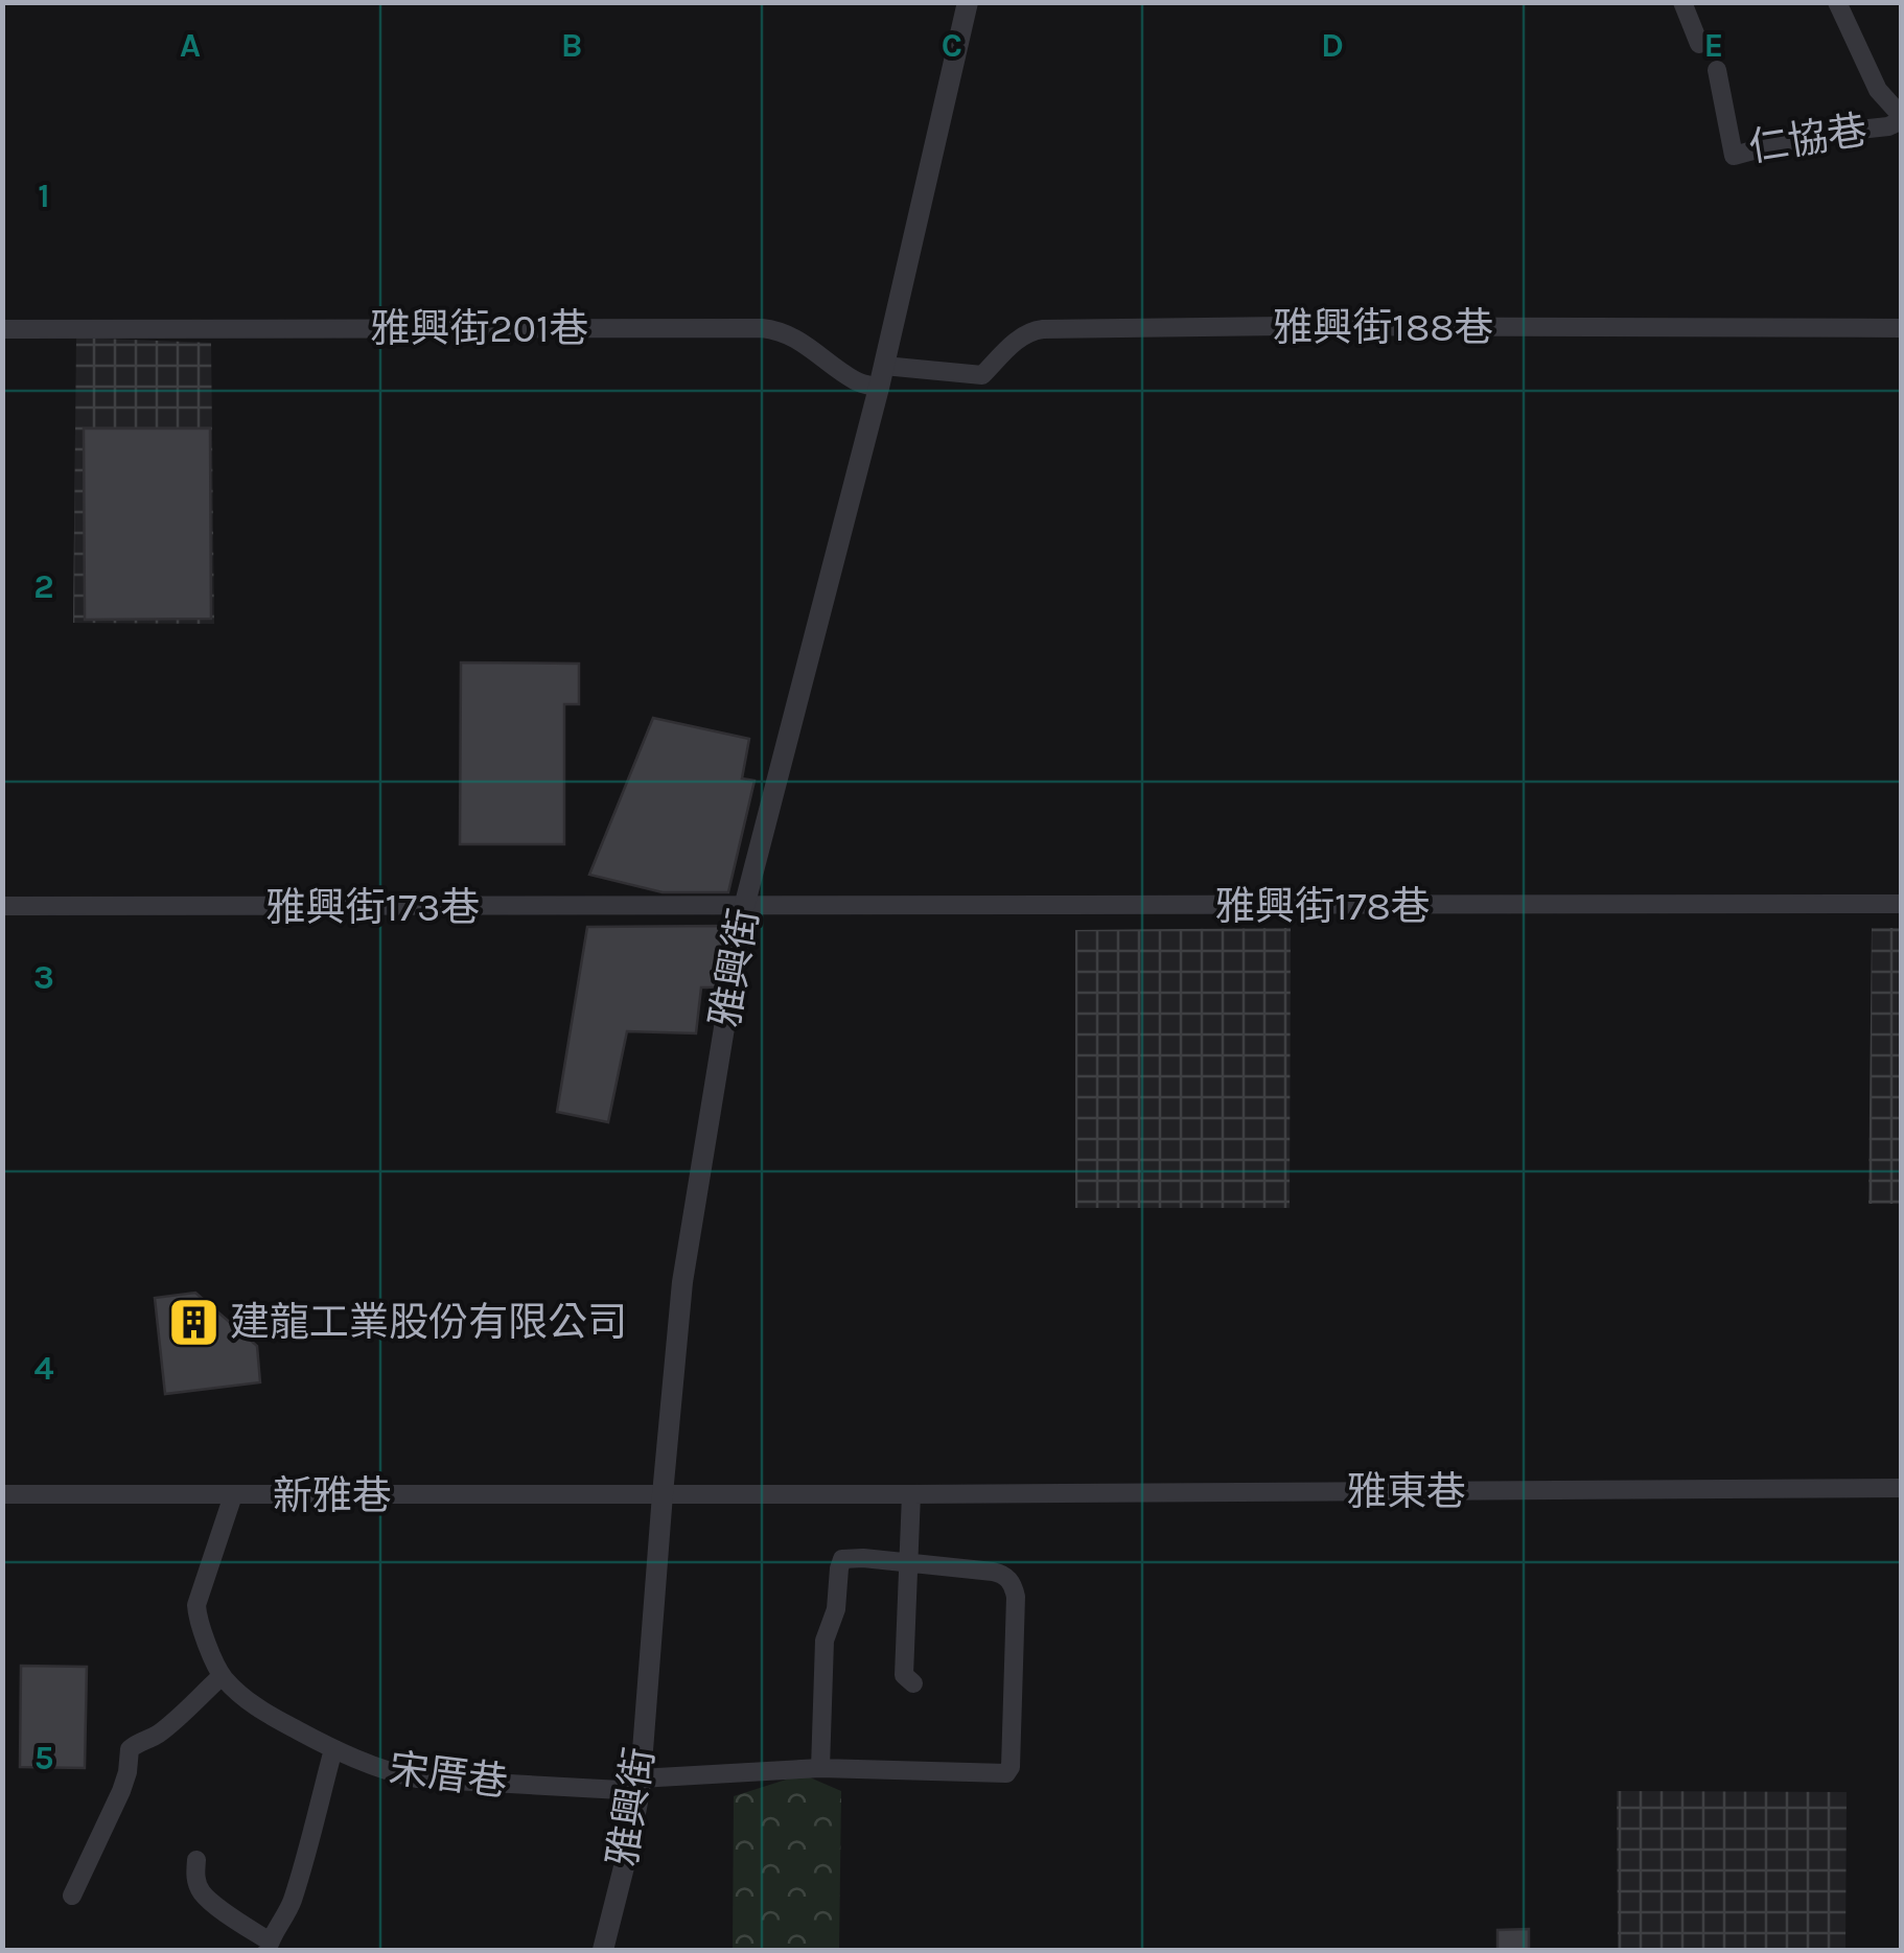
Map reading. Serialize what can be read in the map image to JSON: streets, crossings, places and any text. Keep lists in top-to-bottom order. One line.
{"streets":{"street":["仁協巷","雅興街188巷","雅興街201巷","雅興街178巷","雅興街173巷","雅興街","雅東巷","新雅巷","宋厝巷"]},"crossings":[["雅興街188巷","雅興街201巷"],["雅興街188巷","雅興街"],["雅興街201巷","雅興街"],["雅興街178巷","雅興街173巷"],["雅興街178巷","雅興街"],["雅興街173巷","雅興街"],["雅興街","雅東巷"],["雅興街","新雅巷"],["雅興街","宋厝巷"],["雅東巷","新雅巷"],["新雅巷","宋厝巷"]],"places":{"building":["建龍工業股份有限公司"]},"grid":{"columns":["A","B","C","D","E"],"rows":["1","2","3","4","5"]}}
